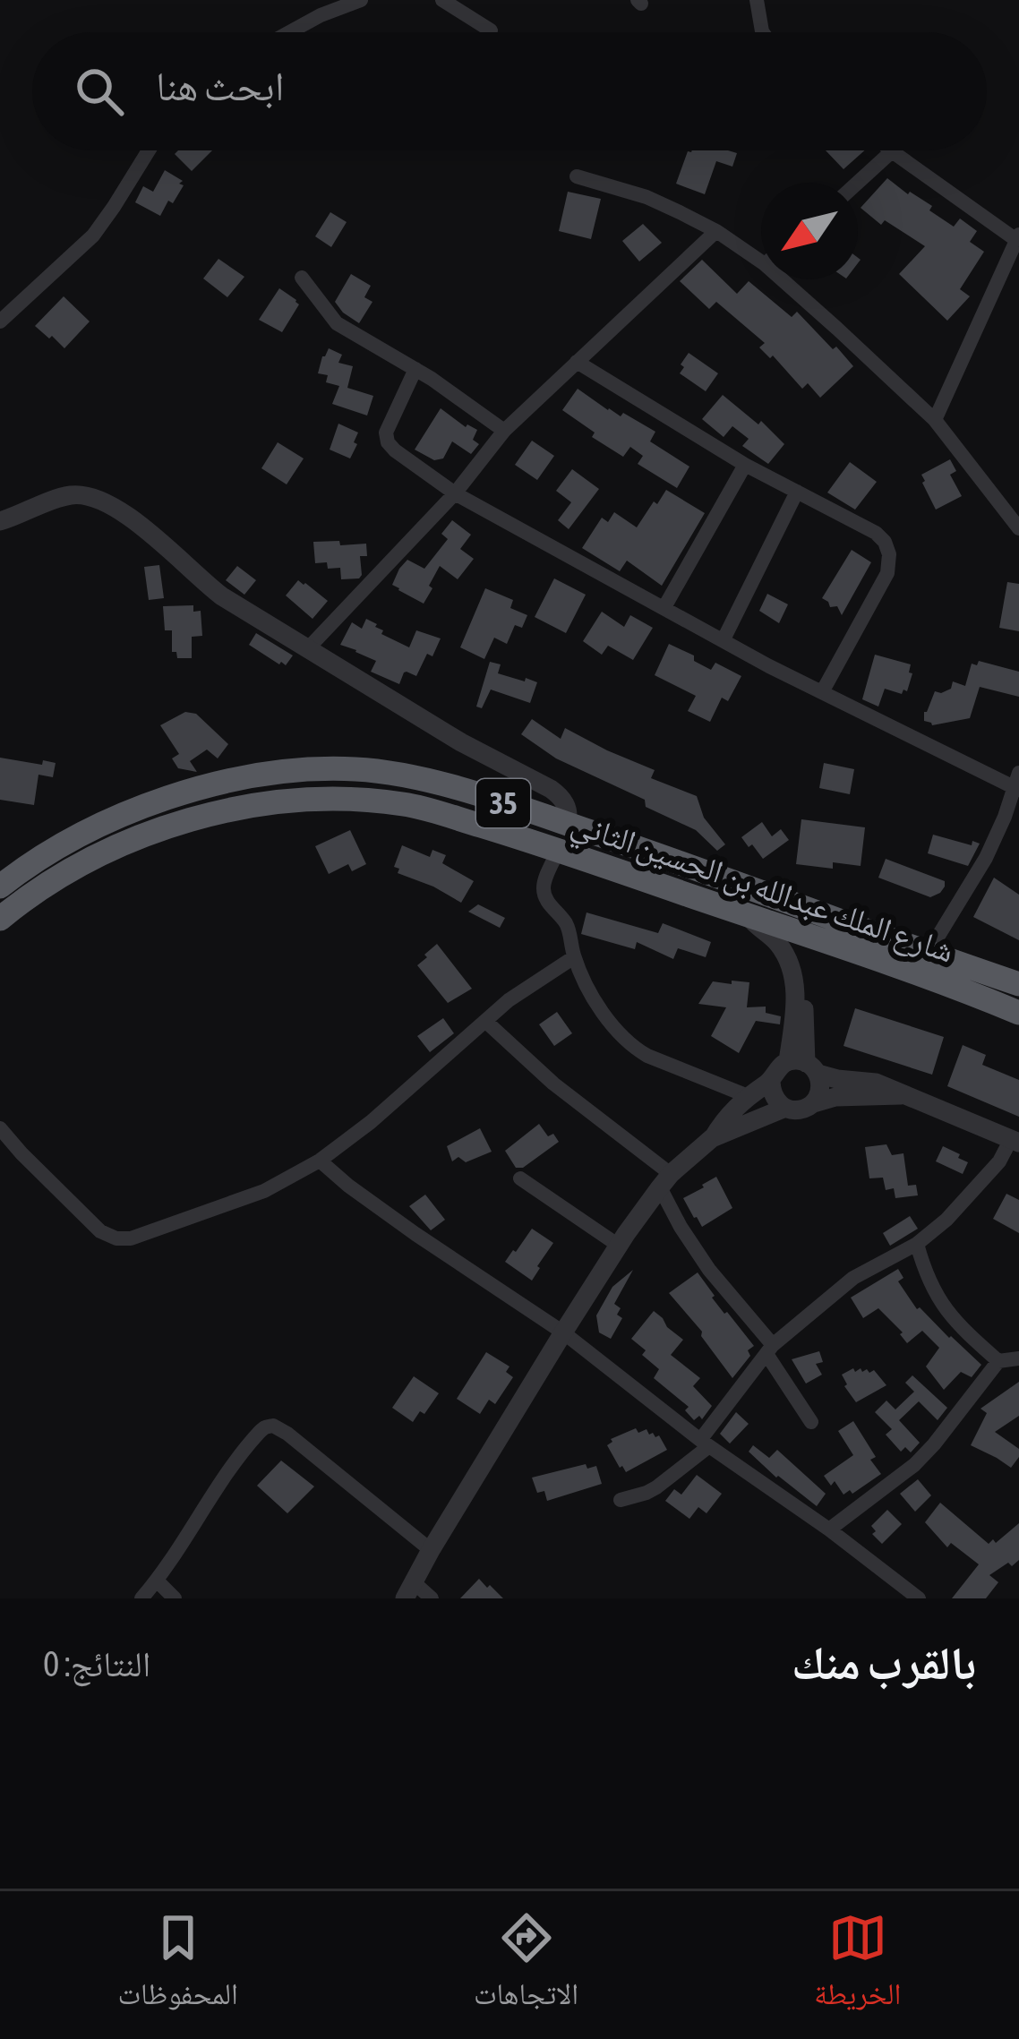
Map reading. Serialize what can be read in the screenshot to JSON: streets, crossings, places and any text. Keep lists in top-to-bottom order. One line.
{"streets":{"highway":["35","شارع الملك عبدالله بن الحسين الثاني"]},"north":"bottom left","page":{"search":"ابحث هنا","heading":["بالقرب منك","النتائج: 0"],"nav":["الخريطة","الاتجاهات","المحفوظات"]}}
